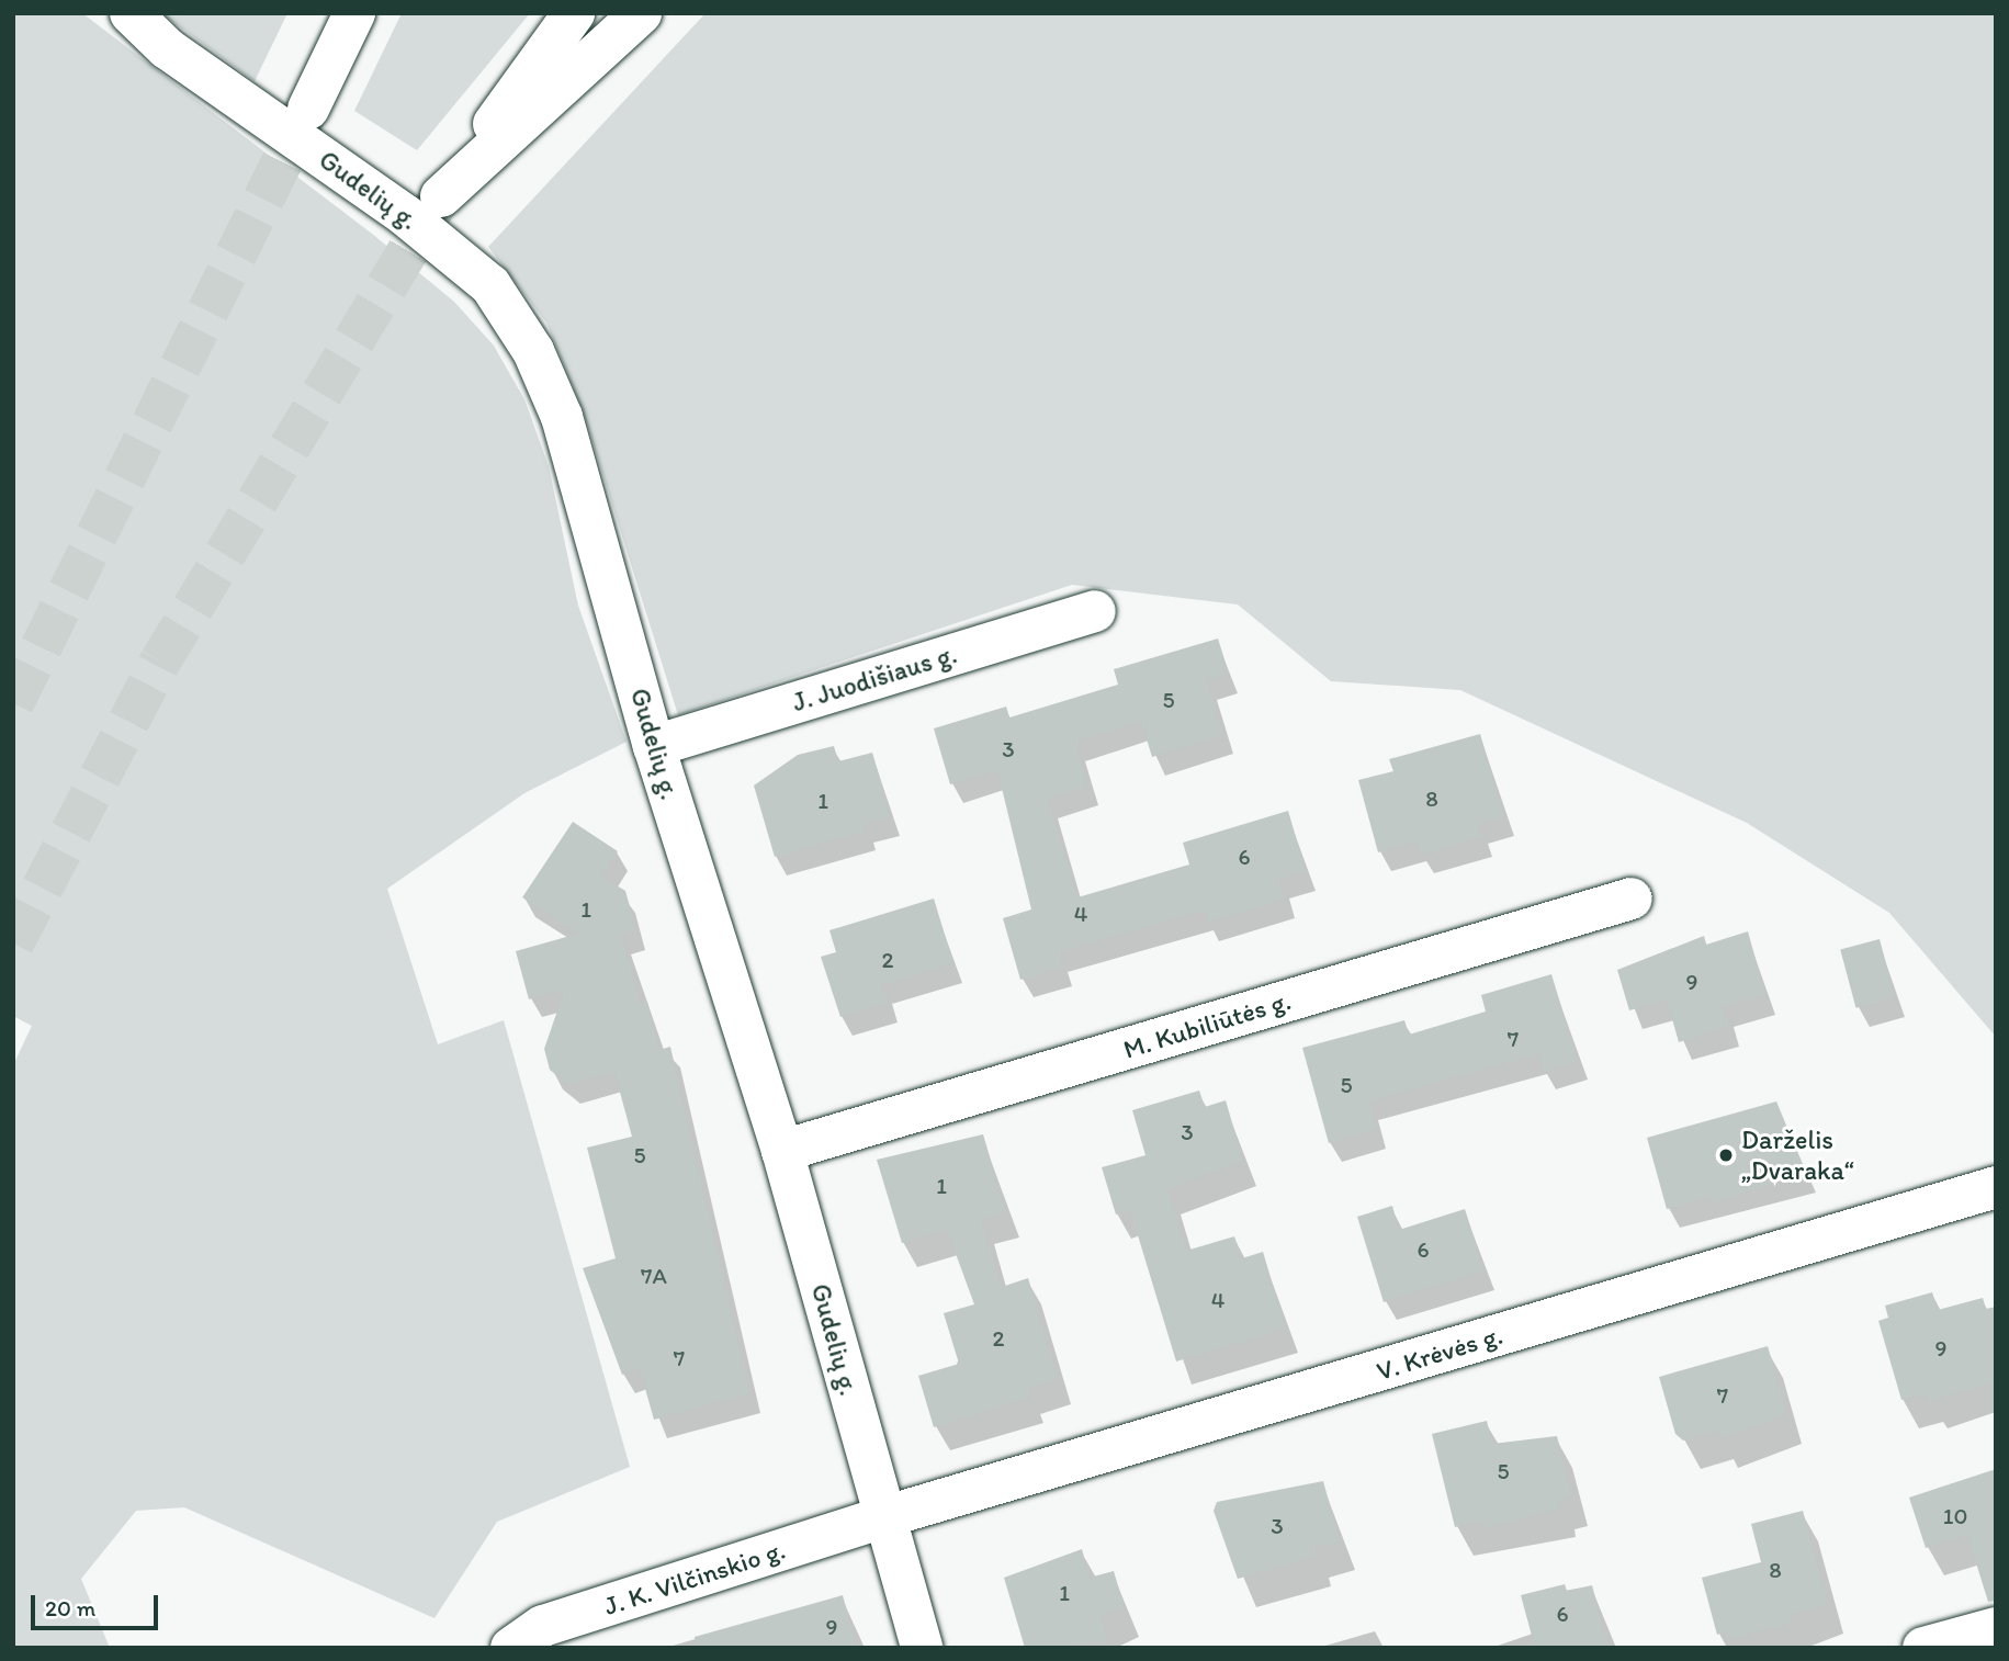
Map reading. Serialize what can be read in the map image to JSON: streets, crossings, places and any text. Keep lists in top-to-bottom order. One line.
{"streets":{"main road":["Gudelių g.","J. Juodišiaus g.","M. Kubiliūtės g.","V. Krėvės g.","J. K. Vilčinskio g."]},"crossings":[["Gudelių g.","J. Juodišiaus g."],["Gudelių g.","M. Kubiliūtės g."],["Gudelių g.","V. Krėvės g."],["Gudelių g.","J. K. Vilčinskio g."],["V. Krėvės g.","J. K. Vilčinskio g."]],"places":["Darželis „Dvaraka“"],"house_numbers":["5","3","8","1","6","1","4","2","9","7","5","3","5","1","6","7A","4","2","9","7","7","5","10","3","8","1","6","9"],"scale_bar":"20 m"}
